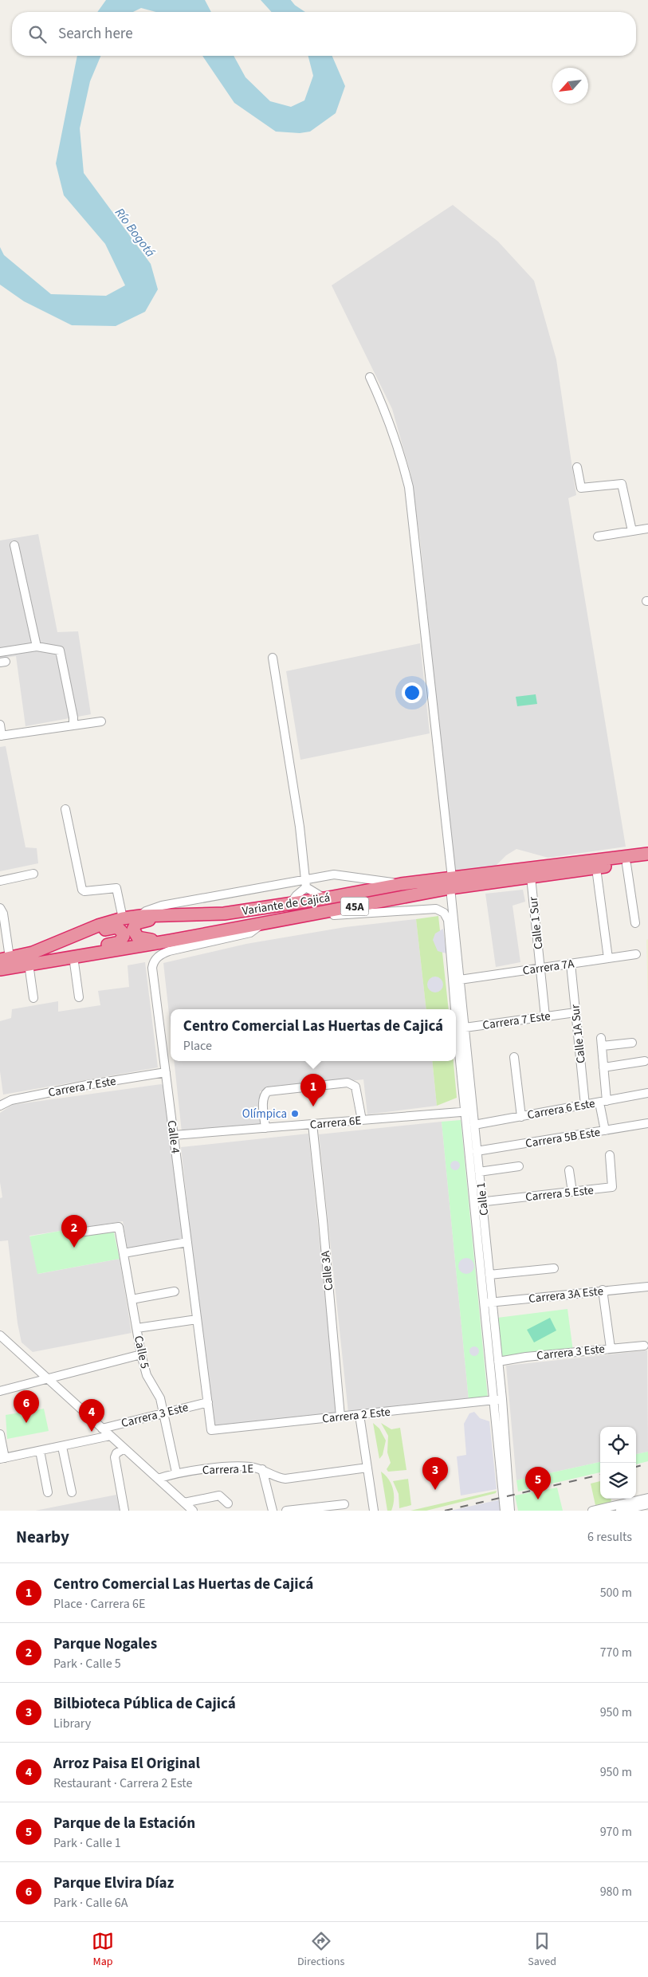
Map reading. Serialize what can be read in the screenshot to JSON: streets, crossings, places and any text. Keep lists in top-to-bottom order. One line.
{"streets":{"highway":["Variante de Cajicá","45A"],"street":["Calle 1 Sur","Carrera 7A","Carrera 7 Este","Calle 1A Sur","Carrera 6 Este","Carrera 6E","Calle 4","Carrera 5B Este","Carrera 5 Este","Calle 1","Calle 3A","Carrera 3A Este","Calle 5","Carrera 3 Este","Carrera 2 Este","Carrera 1E"]},"crossings":[["Variante de Cajicá","Calle 1 Sur"],["Variante de Cajicá","Calle 4"],["Variante de Cajicá","Calle 1"],["Calle 1 Sur","Carrera 7A"],["Calle 1 Sur","Carrera 7 Este"],["Carrera 7A","Calle 1A Sur"],["Carrera 7A","Calle 1"],["Carrera 7 Este","Calle 1A Sur"],["Carrera 7 Este","Calle 4"],["Carrera 7 Este","Calle 1"],["Calle 1A Sur","Carrera 6 Este"],["Carrera 6 Este","Calle 1"],["Carrera 6E","Calle 4"],["Carrera 6E","Calle 1"],["Carrera 6E","Calle 3A"],["Calle 4","Carrera 3 Este"],["Calle 4","Carrera 2 Este"],["Carrera 5B Este","Calle 1"],["Carrera 5 Este","Calle 1"],["Calle 1","Carrera 3A Este"],["Calle 1","Carrera 3 Este"],["Calle 1","Carrera 2 Este"],["Calle 3A","Carrera 2 Este"],["Calle 5","Carrera 3 Este"],["Calle 5","Carrera 1E"]],"water":["Río Bogotá"],"places":["Olímpica"],"north":"bottom left","page":{"search":"Search here","popup":["Centro Comercial Las Huertas de Cajicá","Place"],"pins":["1","2","6","4","3","5"],"heading":["Nearby","6 results"],"list":[{"mark":"1","name":"Centro Comercial Las Huertas de Cajicá","note":"Place · Carrera 6E","value":"500 m"},{"mark":"2","name":"Parque Nogales","note":"Park · Calle 5","value":"770 m"},{"mark":"3","name":"Bilbioteca Pública de Cajicá","note":"Library","value":"950 m"},{"mark":"4","name":"Arroz Paisa El Original","note":"Restaurant · Carrera 2 Este","value":"950 m"},{"mark":"5","name":"Parque de la Estación","note":"Park · Calle 1","value":"970 m"},{"mark":"6","name":"Parque Elvira Díaz","note":"Park · Calle 6A","value":"980 m"}],"nav":["Map","Directions","Saved"]}}
